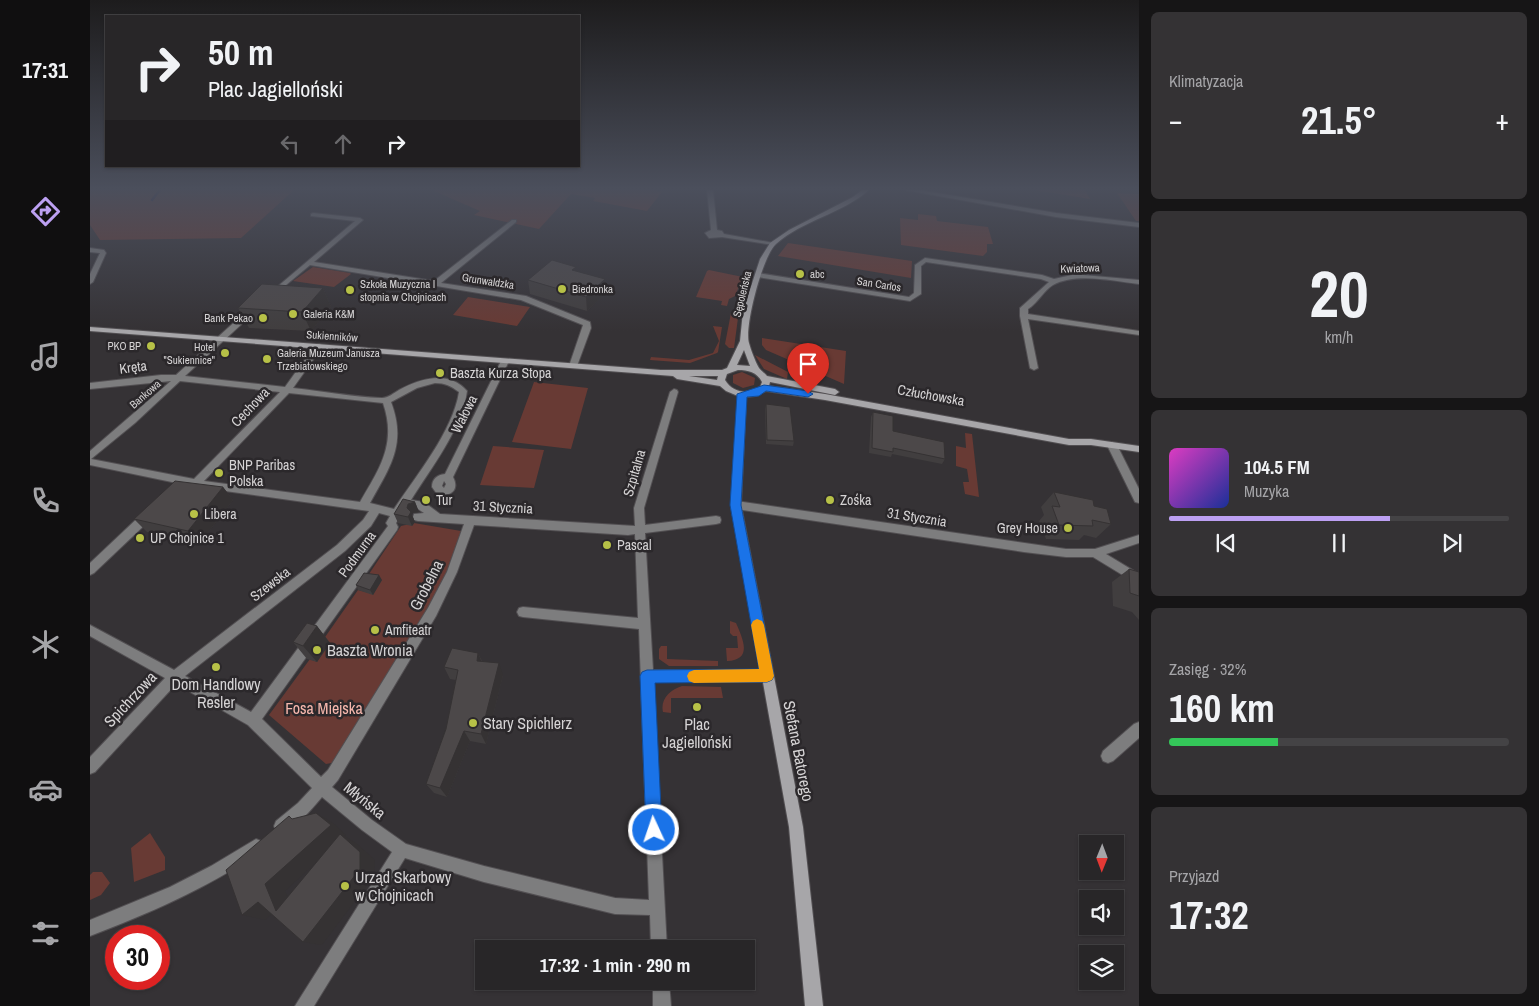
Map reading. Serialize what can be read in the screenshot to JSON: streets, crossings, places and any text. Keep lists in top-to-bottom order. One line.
{"streets":{"main road":["Sępoleńska","Sukienników","Człuchowska","Stefana Batorego"],"street":["Kwiatowa","Grunwaldzka","San Carlos","Kręta","Bankowa","Cechowa","Wałowa","Szpitalna","31 Stycznia","Podmurna","Szewska","Grobelna","Spichrzowa","Młyńska"]},"crossings":[["Kwiatowa","San Carlos"],["Grunwaldzka","Sukienników"],["San Carlos","Sępoleńska"],["Sępoleńska","Sukienników"],["Sępoleńska","Człuchowska"],["Sępoleńska","Stefana Batorego"],["Sukienników","Bankowa"],["Sukienników","Człuchowska"],["Sukienników","Cechowa"],["Sukienników","Wałowa"],["Sukienników","Stefana Batorego"],["Kręta","Bankowa"],["Kręta","Cechowa"],["Kręta","Podmurna"],["Człuchowska","Stefana Batorego"],["Szpitalna","31 Stycznia"],["31 Stycznia","Podmurna"],["31 Stycznia","Grobelna"],["31 Stycznia","Stefana Batorego"],["Podmurna","Młyńska"],["Szewska","Spichrzowa"],["Szewska","Młyńska"],["Grobelna","Młyńska"],["Spichrzowa","Młyńska"]],"parks":["Fosa Miejska"],"places":["abc","Biedronka","Szkoła Muzyczna I stopnia w Chojnicach","Galeria K&M","Bank Pekao","PKO BP","Hotel \"Sukiennice\"","Galeria Muzeum Janusza Trzebiatowskiego","Baszta Kurza Stopa","BNP Paribas Polska","Tur","Zośka","Libera","Grey House","UP Chojnice 1","Pascal","Amfiteatr","Baszta Wronia","Dom Handlowy Resler","Plac Jagielloński","Stary Spichlerz","Urząd Skarbowy w Chojnicach"],"north":"bottom","page":{"tabs":"17:31","tile":["Klimatyzacja",["20","km/h"],["Zasięg · 32%","160 km"],["Przyjazd","17:32"]],"turn":["50 m","Plac Jagielloński"],"heat":["−","21.5°","+"],"song":["104.5 FM","Muzyka"],"limit":"30","trip":"17:32 · 1 min · 290 m"}}
